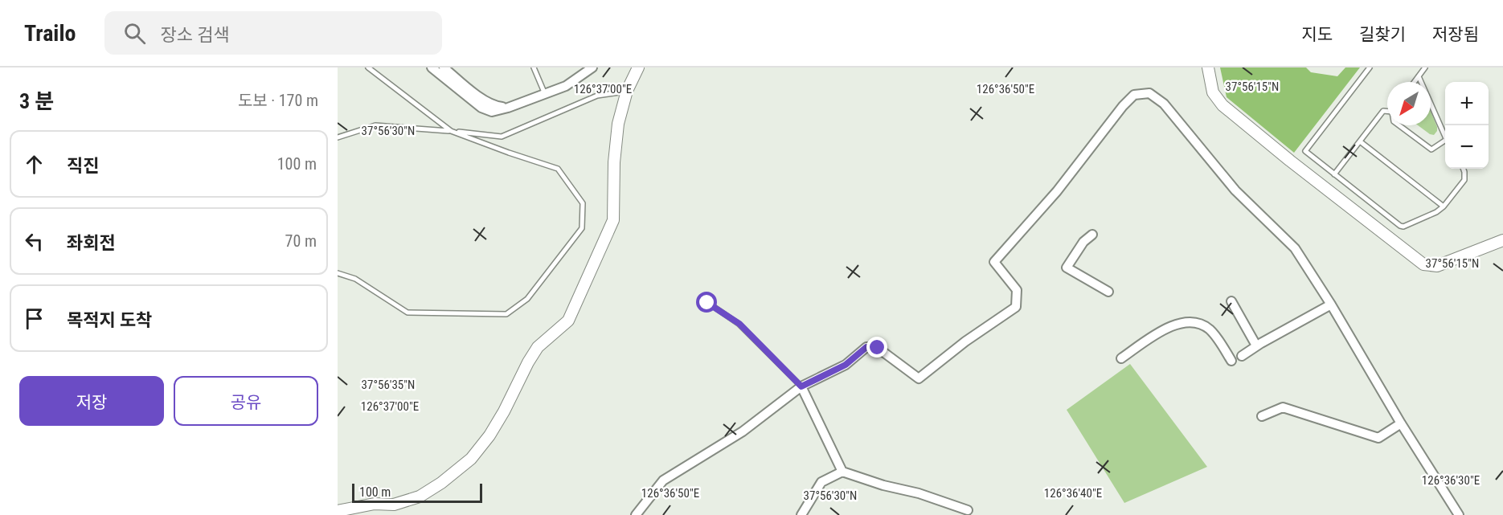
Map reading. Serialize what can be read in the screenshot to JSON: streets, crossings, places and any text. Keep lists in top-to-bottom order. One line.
{"scale_bar":"100 m","north":"bottom left","page":{"header":"Trailo","search":"장소 검색","nav":["지도","길찾기","저장됨"],"heading":["3 분","도보 · 170 m"],"map_buttons":["+","−"],"list":[["직진","100 m"],["좌회전","70 m"],"목적지 도착"],"buttons":["저장","공유"],"scale":"100 m"},"coordinates":["37°56'15\"N","126°37'00\"E","126°36'50\"E","37°56'30\"N","37°56'35\"N","126°36'30\"E","126°36'40\"E"]}
